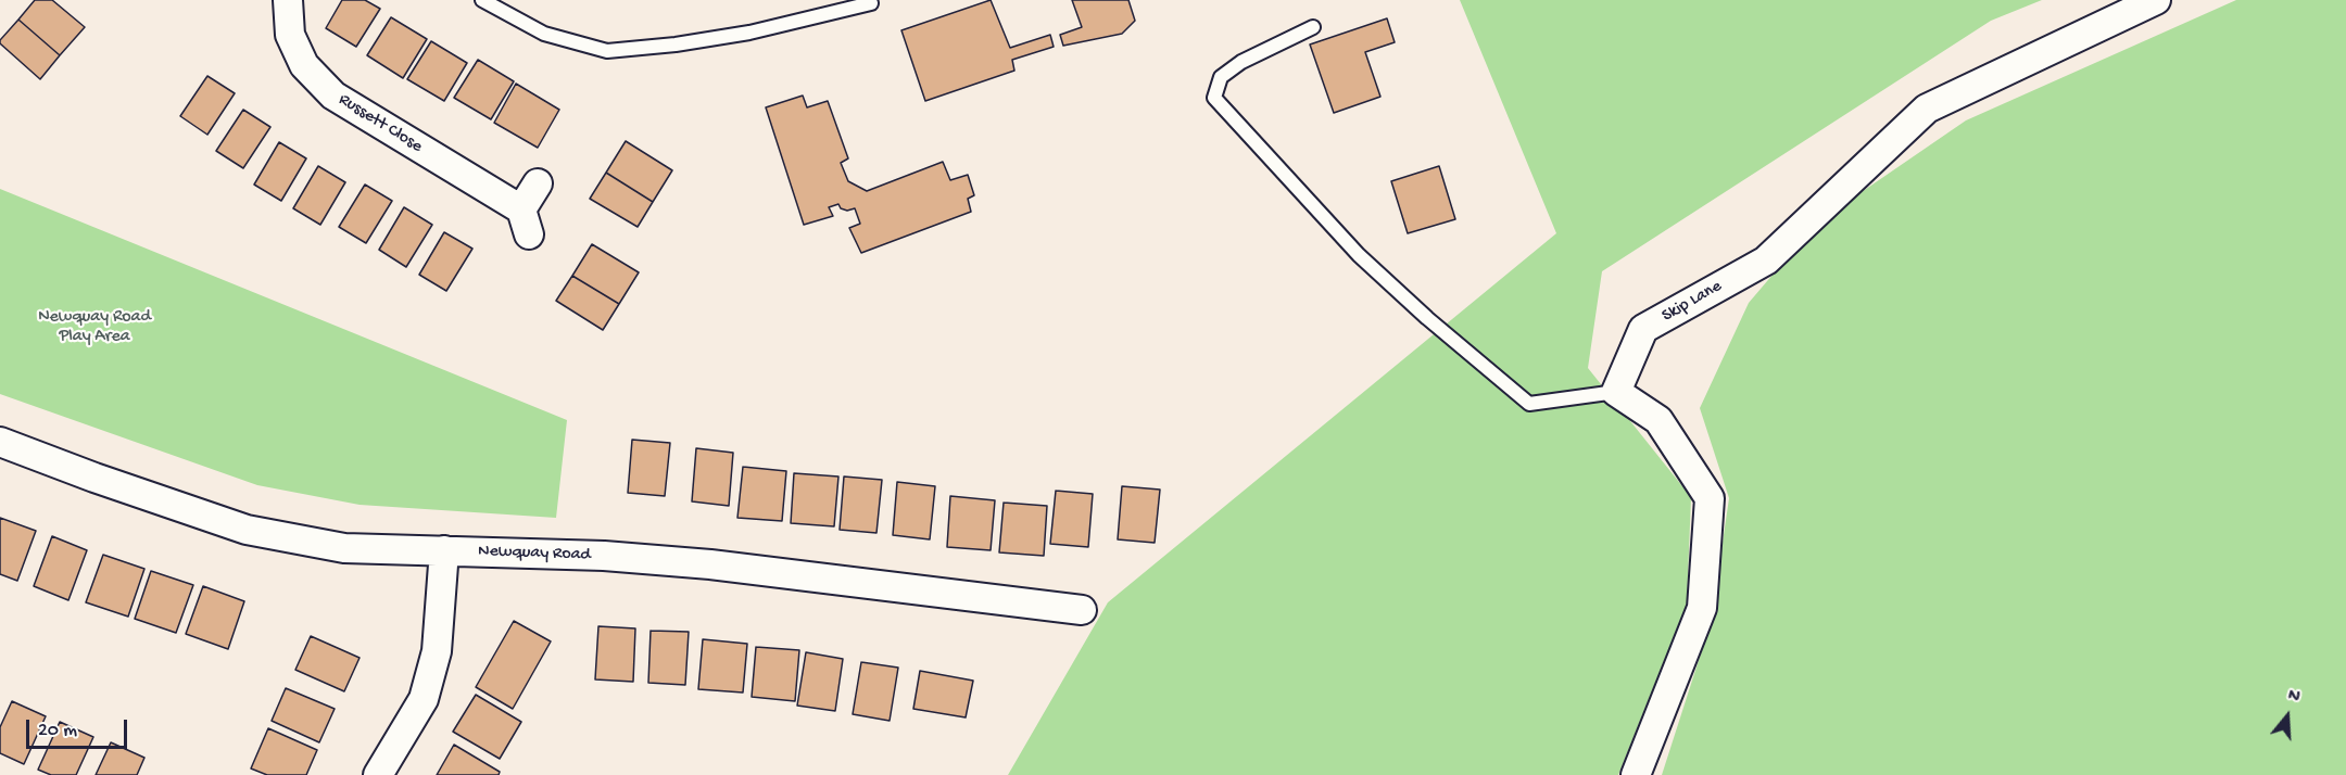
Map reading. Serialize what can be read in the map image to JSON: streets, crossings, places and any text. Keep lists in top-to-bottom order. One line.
{"streets":{"street":["Russett Close","Skip Lane","Newquay Road"]},"parks":["Newquay Road Play Area"],"scale_bar":"20 m","north":"top"}
